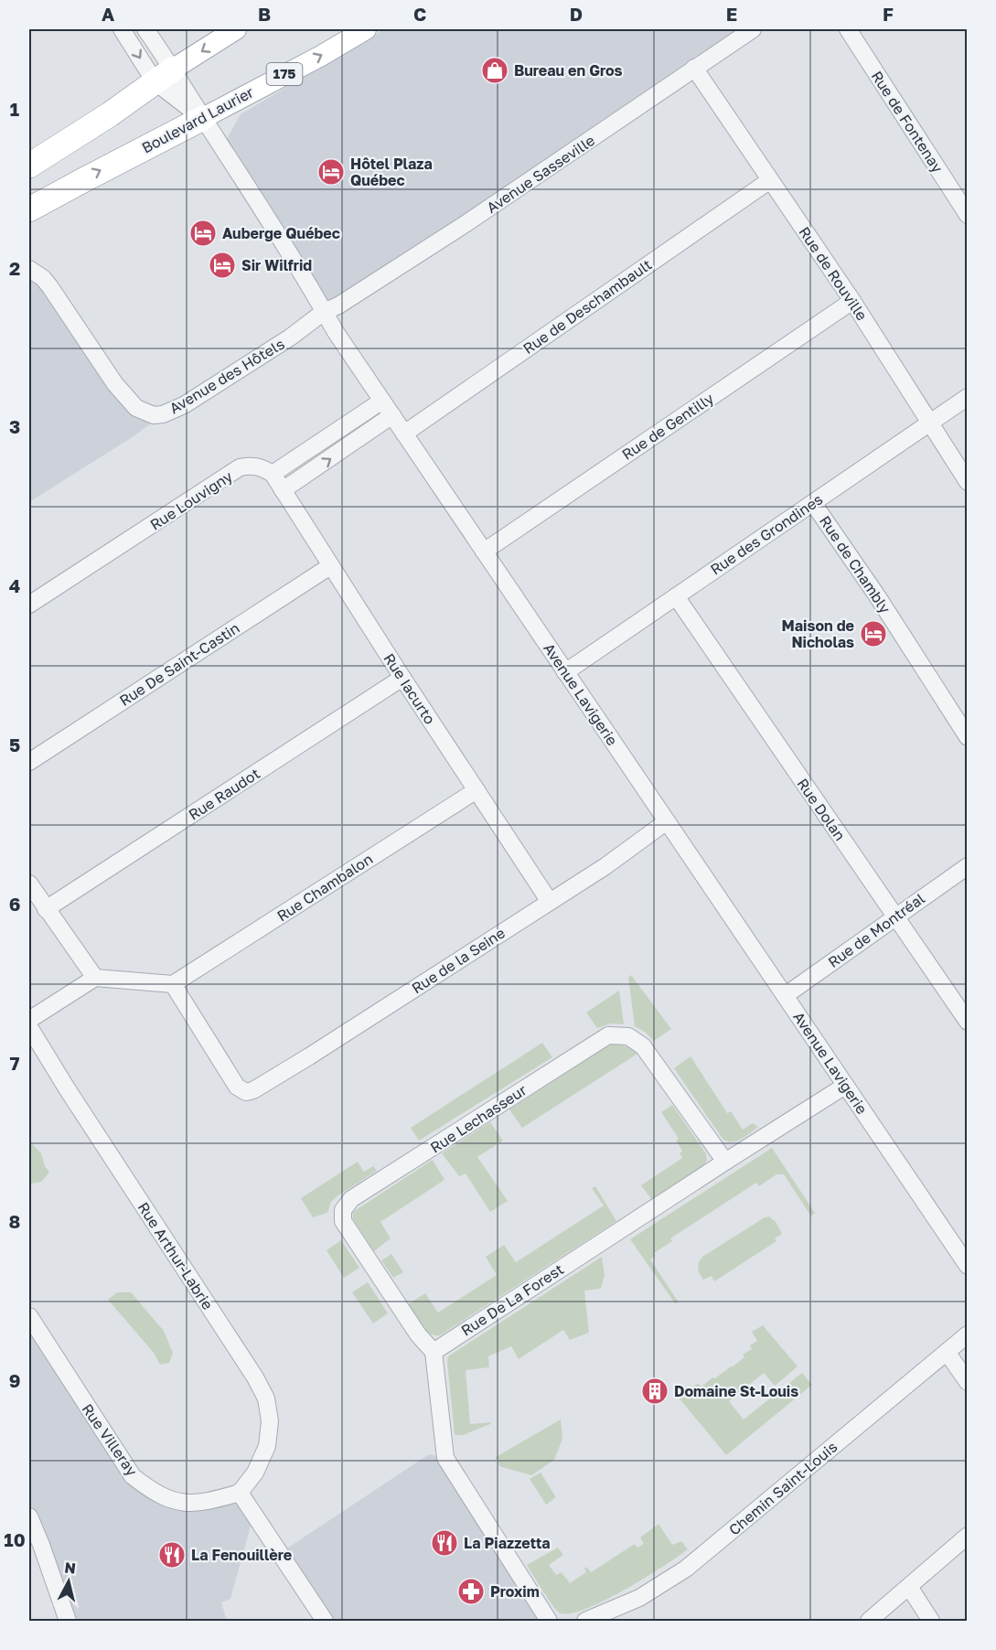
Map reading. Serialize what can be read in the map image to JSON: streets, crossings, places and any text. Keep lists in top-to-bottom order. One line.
{"streets":{"highway":["175","Boulevard Laurier"],"street":["Rue de Fontenay","Avenue Sasseville","Rue de Rouville","Rue de Deschambault","Avenue des Hôtels","Rue de Gentilly","Rue Louvigny","Rue des Grondines","Rue de Chambly","Rue De Saint-Castin","Rue Iacurto","Avenue Lavigerie","Rue Raudot","Rue Dolan","Rue Chambalon","Rue de Montréal","Rue de la Seine","Rue Lechasseur","Rue Arthur-Labrie","Rue De La Forest","Rue Villeray","Chemin Saint-Louis"]},"crossings":[["Boulevard Laurier","Avenue Lavigerie"],["Avenue Sasseville","Rue de Rouville"],["Avenue Sasseville","Avenue des Hôtels"],["Avenue Sasseville","Avenue Lavigerie"],["Rue de Rouville","Rue de Deschambault"],["Rue de Rouville","Rue de Gentilly"],["Rue de Rouville","Rue des Grondines"],["Rue de Deschambault","Avenue Lavigerie"],["Avenue des Hôtels","Avenue Lavigerie"],["Rue de Gentilly","Avenue Lavigerie"],["Rue Louvigny","Rue Iacurto"],["Rue des Grondines","Rue de Chambly"],["Rue des Grondines","Avenue Lavigerie"],["Rue des Grondines","Rue Dolan"],["Rue De Saint-Castin","Rue Iacurto"],["Rue Iacurto","Rue Raudot"],["Rue Iacurto","Rue Chambalon"],["Rue Iacurto","Rue de la Seine"],["Avenue Lavigerie","Rue de Montréal"],["Avenue Lavigerie","Rue de la Seine"],["Avenue Lavigerie","Rue De La Forest"],["Rue Dolan","Rue de Montréal"],["Rue Chambalon","Rue de la Seine"],["Rue Lechasseur","Rue De La Forest"],["Rue Arthur-Labrie","Rue Villeray"]],"one_way":["Boulevard Laurier"],"places":{"shop":["Bureau en Gros"],"hotel":["Hôtel Plaza Québec","Auberge Québec","Sir Wilfrid","Maison de Nicholas"],"building":["Domaine St-Louis"],"restaurant":["La Piazzetta","La Fenouillère"],"pharmacy":["Proxim"]},"north":"top","grid":{"columns":["A","B","C","D","E","F"],"rows":["1","2","3","4","5","6","7","8","9","10"]}}
